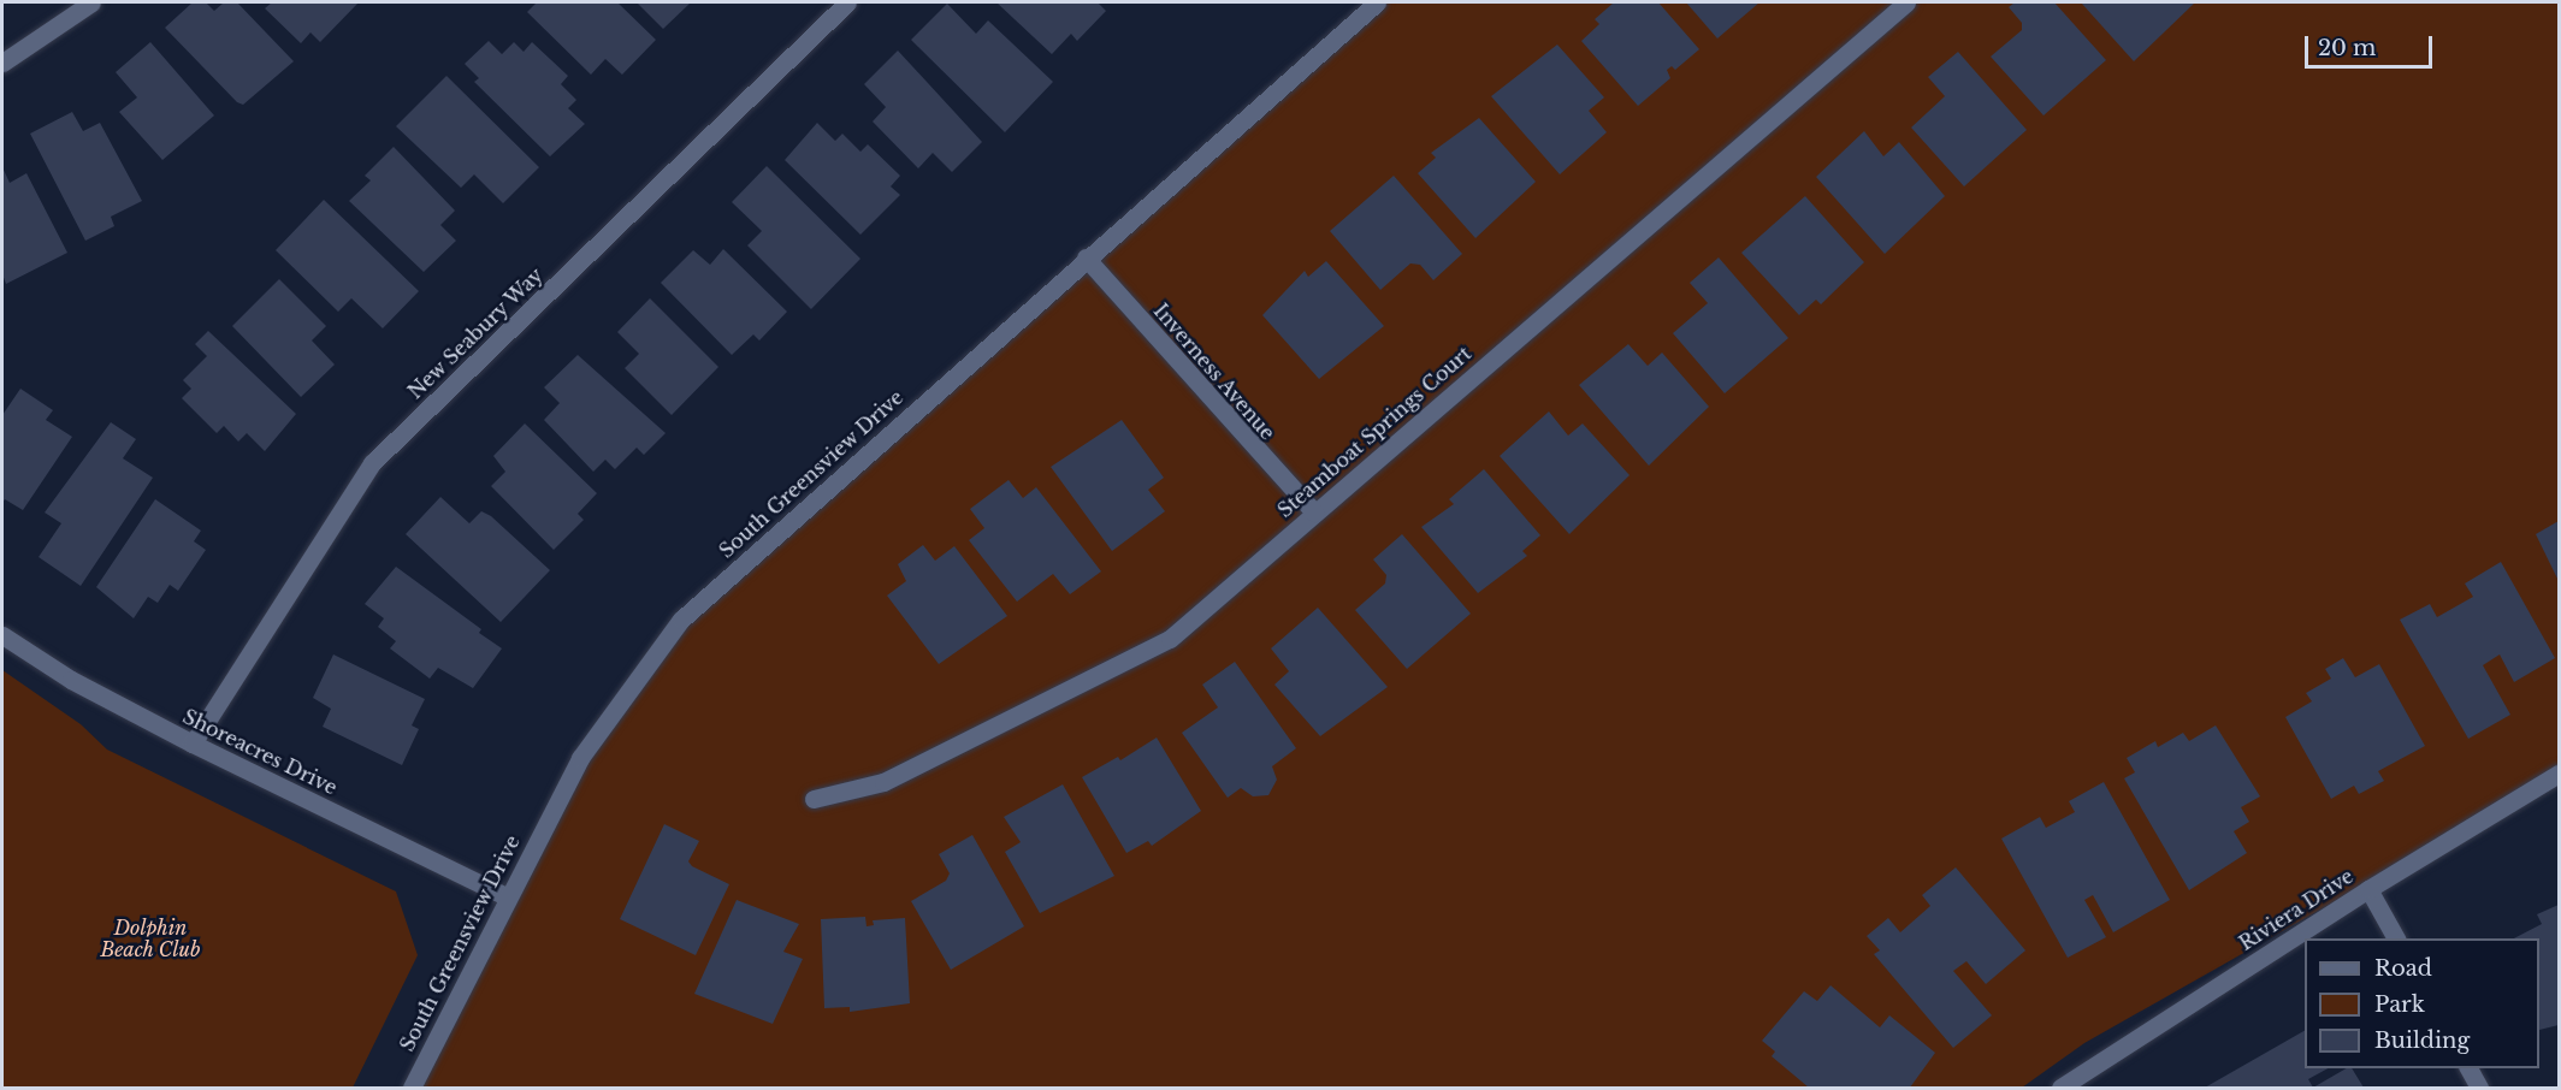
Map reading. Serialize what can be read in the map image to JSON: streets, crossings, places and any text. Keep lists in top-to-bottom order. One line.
{"streets":{"street":["New Seabury Way","Inverness Avenue","Steamboat Springs Court","South Greensview Drive","Shoreacres Drive","Riviera Drive"]},"crossings":[["New Seabury Way","Shoreacres Drive"],["Inverness Avenue","Steamboat Springs Court"],["Inverness Avenue","South Greensview Drive"],["South Greensview Drive","Shoreacres Drive"]],"parks":["Dolphin Beach Club"],"legend":["Road","Park","Building"],"scale_bar":"20 m"}
